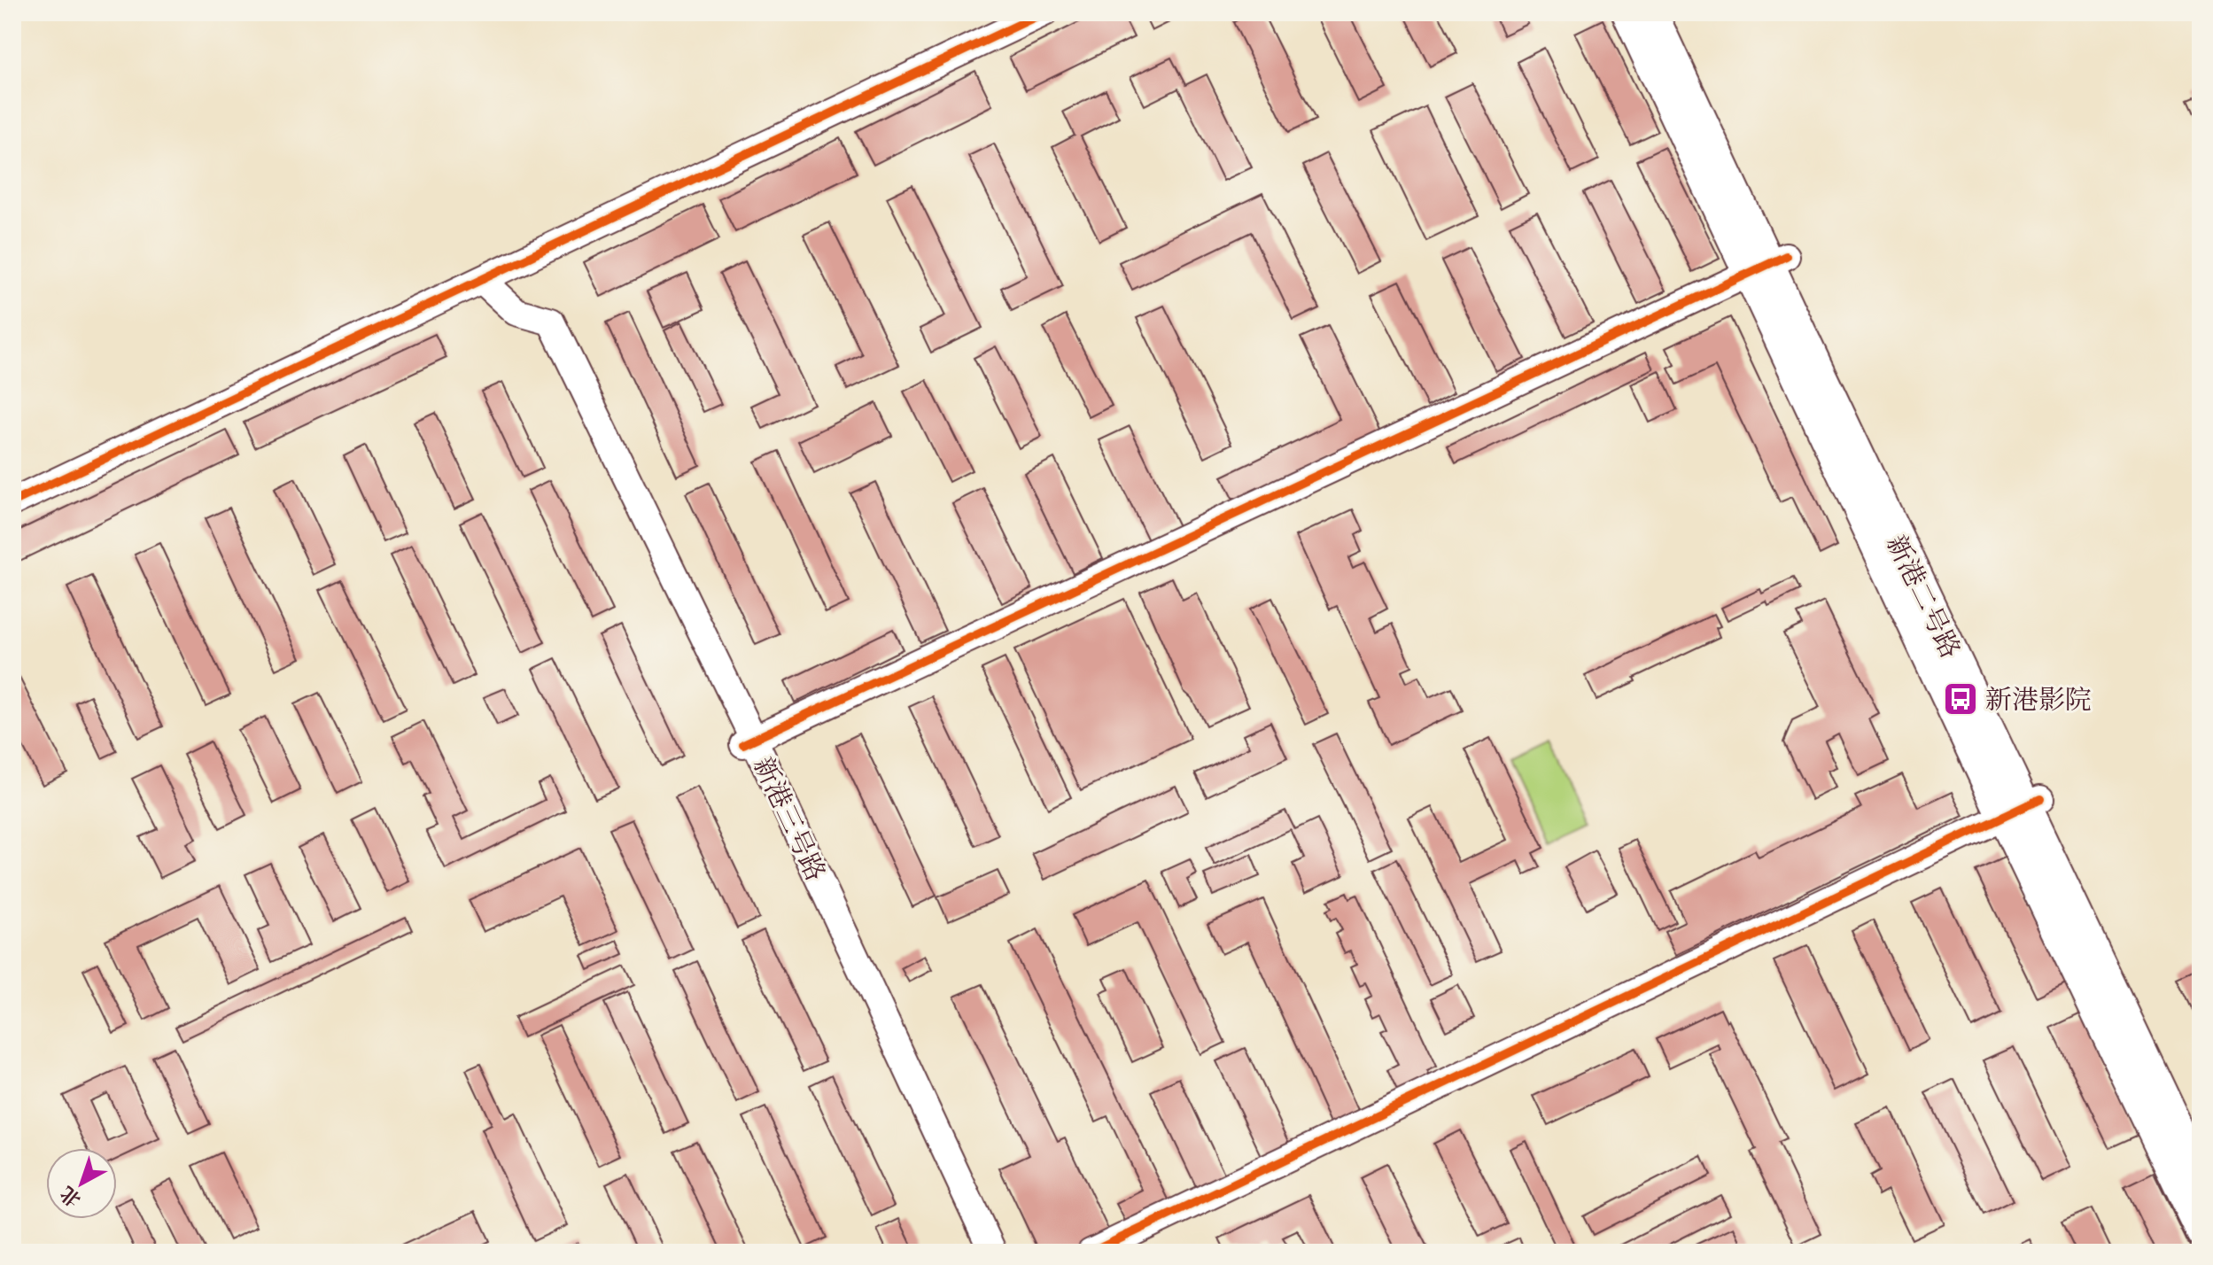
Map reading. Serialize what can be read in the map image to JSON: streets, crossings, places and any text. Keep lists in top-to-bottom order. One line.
{"streets":{"main road":["新港二号路"],"street":["新港三号路"]},"places":{"bus stop":["新港影院"]},"north":"bottom left"}
